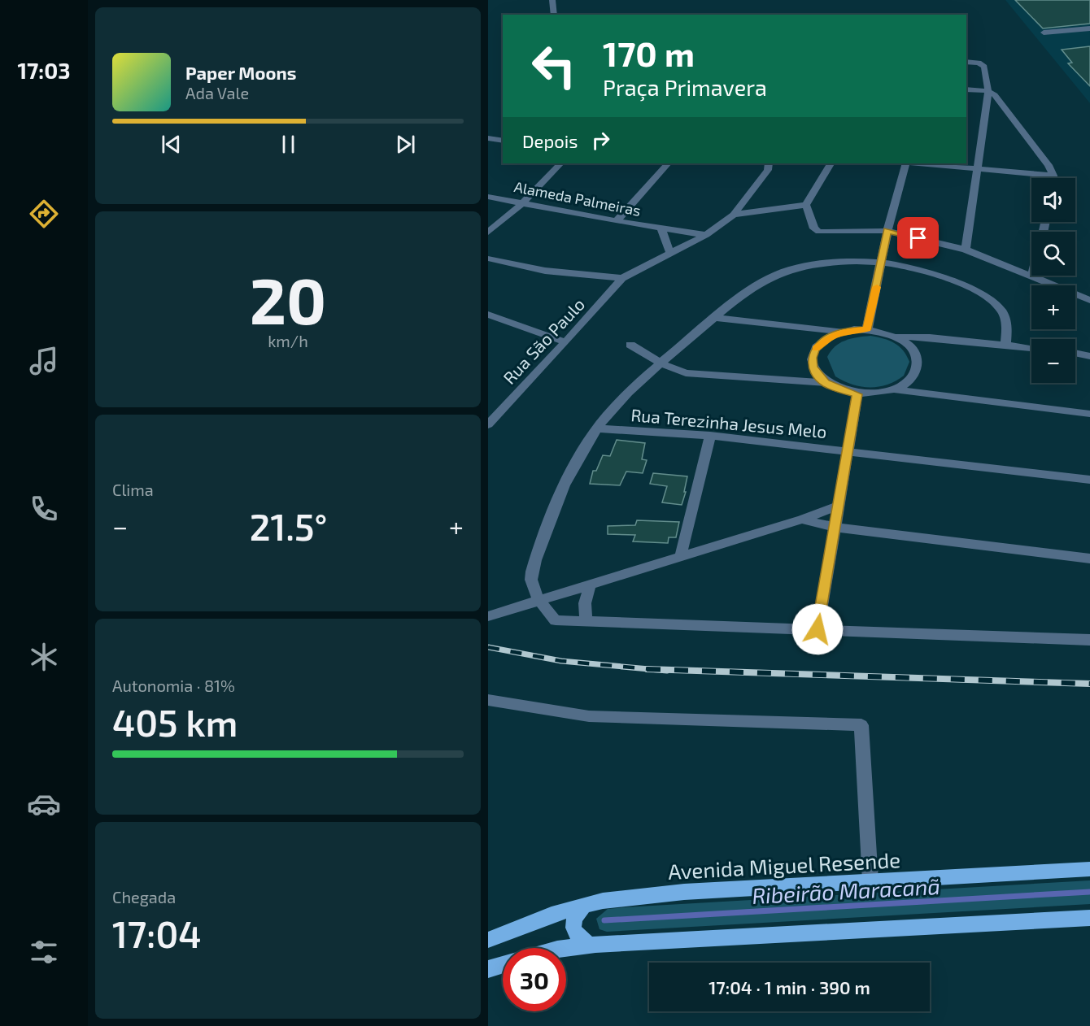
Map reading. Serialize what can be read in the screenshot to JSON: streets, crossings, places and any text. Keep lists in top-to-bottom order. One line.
{"streets":{"main road":["Avenida Miguel Resende"],"street":["Alameda Palmeiras","Rua São Paulo","Rua Terezinha Jesus Melo"]},"water":["Ribeirão Maracanã"],"page":{"tabs":"17:03","turn":["170 m","Praça Primavera"],"song":["Paper Moons","Ada Vale"],"then":"Depois","map_buttons":["+","−"],"tile":[["20","km/h"],"Clima",["Autonomia · 81%","405 km"],["Chegada","17:04"]],"heat":["−","21.5°","+"],"limit":"30","trip":"17:04 · 1 min · 390 m"}}
